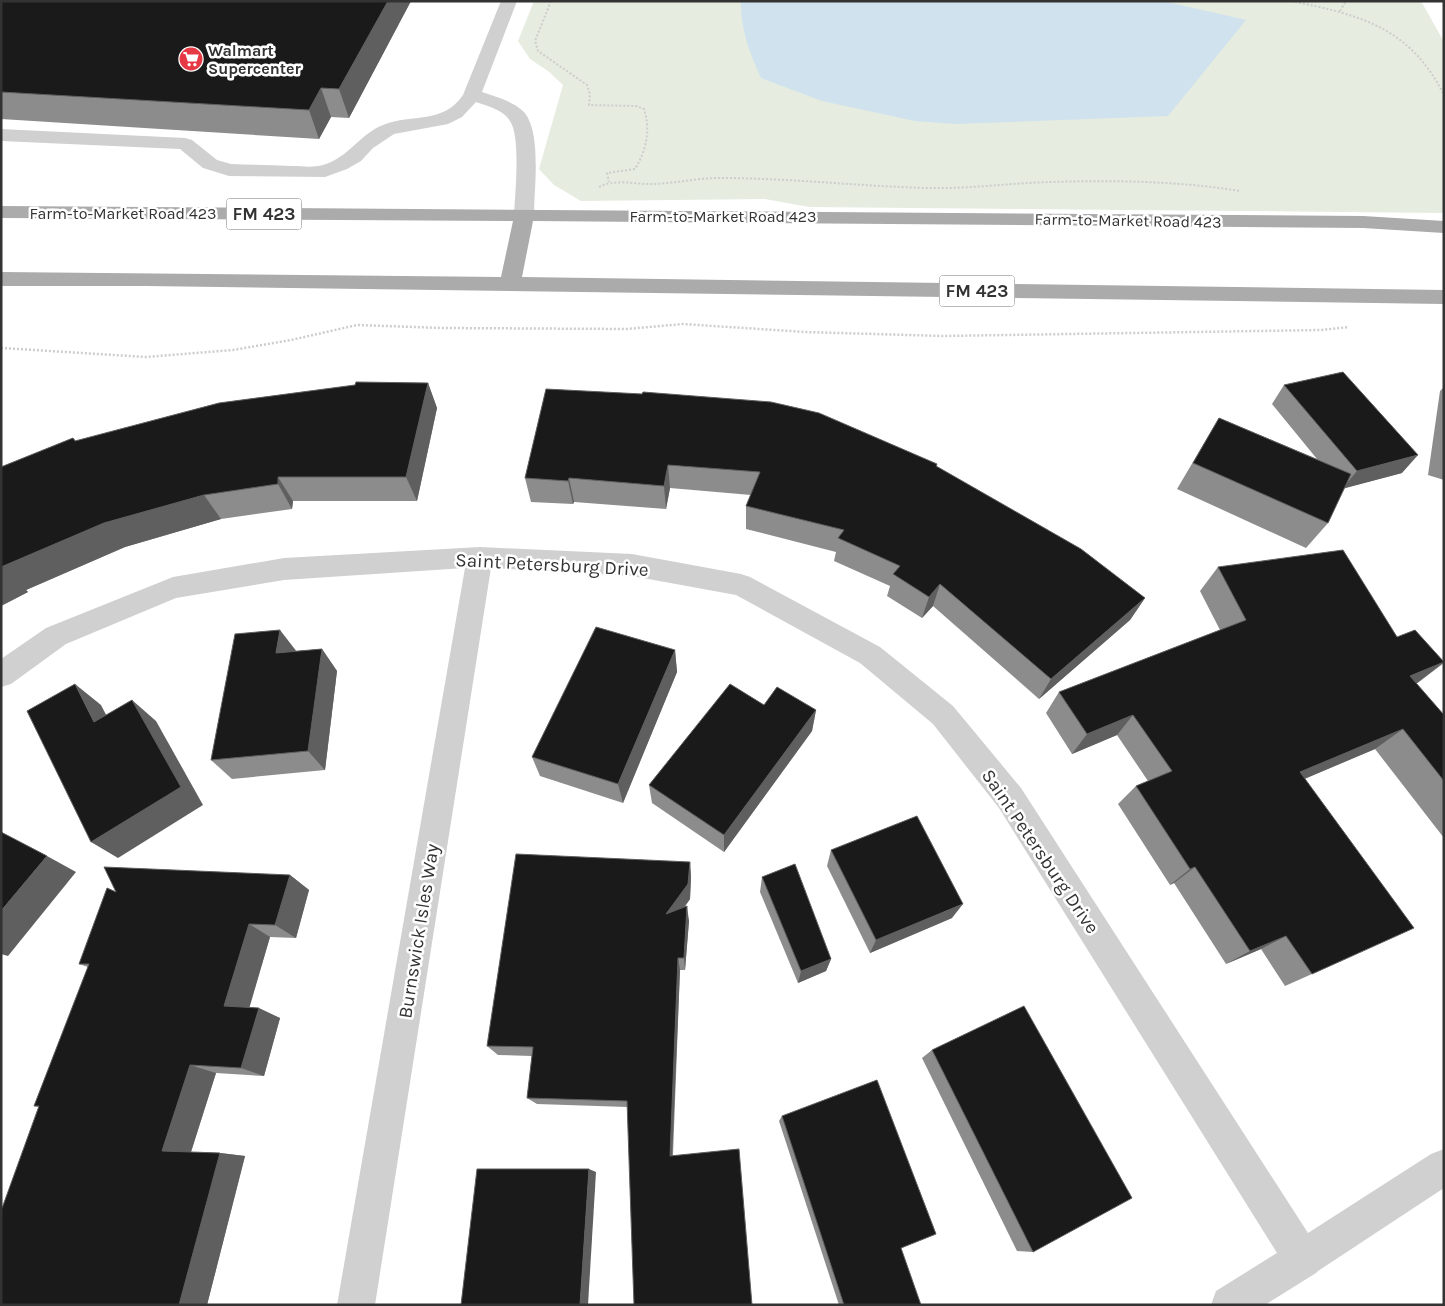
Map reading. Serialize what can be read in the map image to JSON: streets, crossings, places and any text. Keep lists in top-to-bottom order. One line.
{"streets":{"main road":["Farm-to-Market Road 423","FM 423"],"street":["Saint Petersburg Drive","Burnswick Isles Way"]},"crossings":[["Saint Petersburg Drive","Burnswick Isles Way"]],"places":{"supermarket":["Walmart Supercenter"]}}
